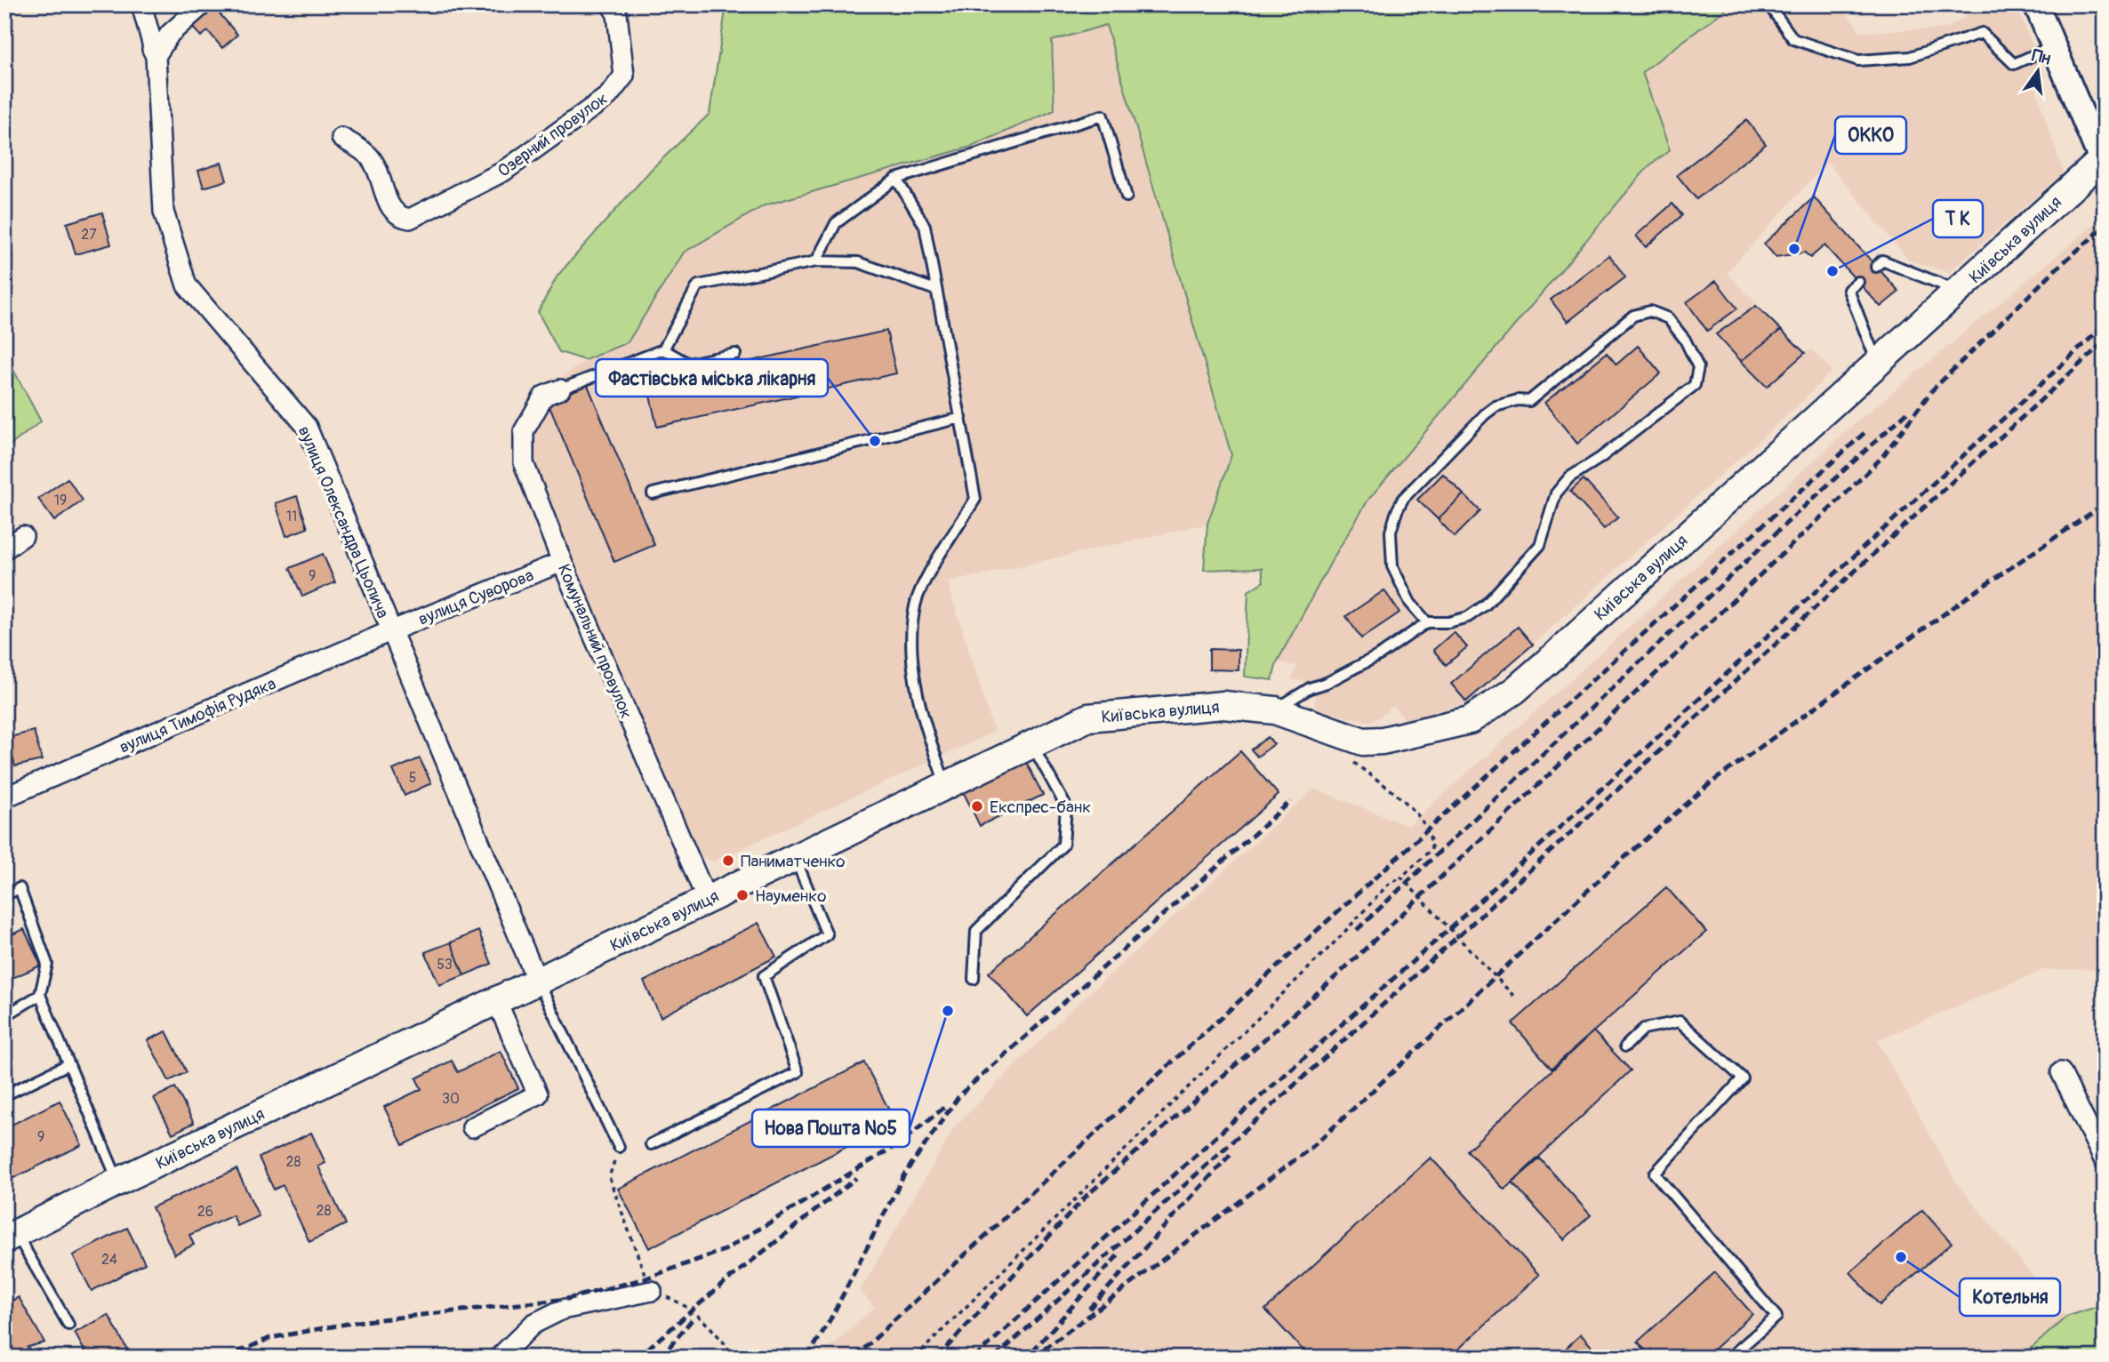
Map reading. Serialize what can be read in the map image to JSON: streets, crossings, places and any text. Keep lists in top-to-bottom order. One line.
{"streets":{"main road":["Київська вулиця"],"street":["Озерний провулок","вулиця Олександра Цьопича","вулиця Суворова","Комунальний провулок","вулиця Тимофія Рудяка"]},"crossings":[["Київська вулиця","вулиця Олександра Цьопича"],["Київська вулиця","Комунальний провулок"],["вулиця Олександра Цьопича","вулиця Суворова"],["вулиця Олександра Цьопича","вулиця Тимофія Рудяка"],["вулиця Суворова","Комунальний провулок"],["вулиця Суворова","вулиця Тимофія Рудяка"]],"places":["OKKO","Т К","Фастівська міська лікарня","Експрес-банк","Паниматченко","Науменко","Нова Пошта №5","Котельня"],"house_numbers":["27","19","11","9","5","53","30","9","28","28","26","24"],"north":"top"}
